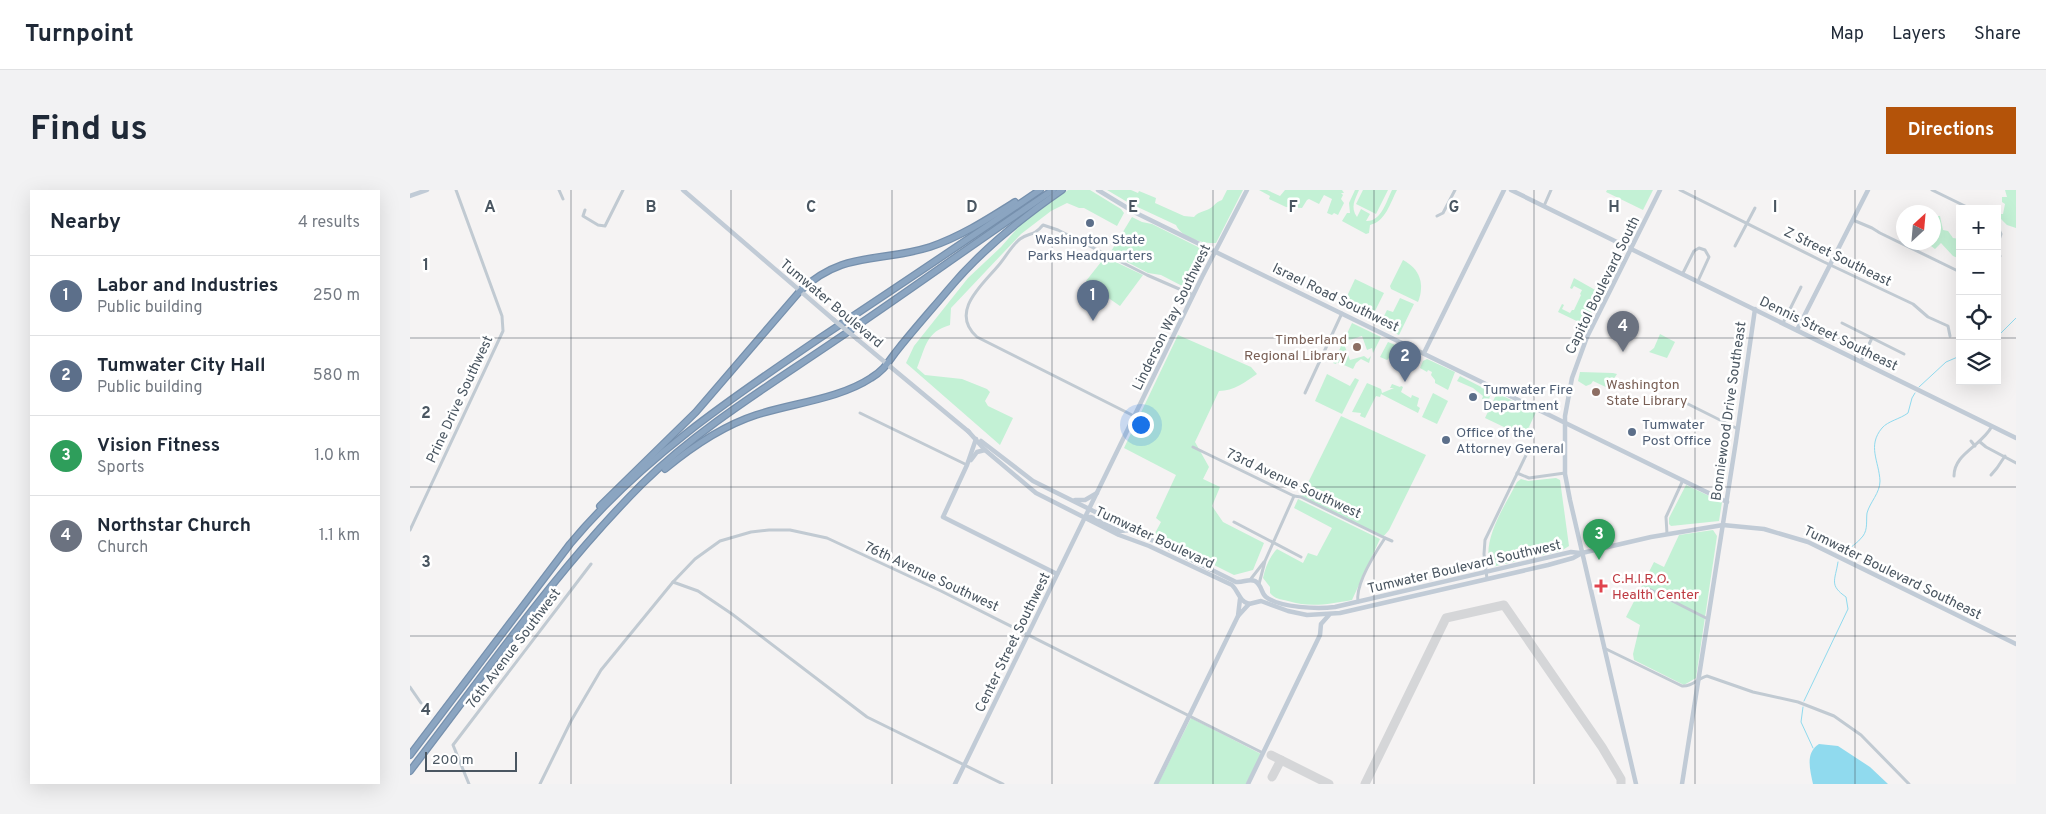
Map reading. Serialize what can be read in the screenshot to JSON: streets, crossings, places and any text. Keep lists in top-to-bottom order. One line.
{"streets":{"street":["Z Street Southeast","Capitol Boulevard South","Israel Road Southwest","Tumwater Boulevard","Linderson Way Southwest","Dennis Street Southeast","Prine Drive Southwest","Bonniewood Drive Southeast","73rd Avenue Southwest","Tumwater Boulevard Southwest","Tumwater Boulevard Southeast","76th Avenue Southwest","Center Street Southwest"]},"crossings":[["Capitol Boulevard South","Israel Road Southwest"],["Capitol Boulevard South","Dennis Street Southeast"],["Capitol Boulevard South","Tumwater Boulevard Southwest"],["Capitol Boulevard South","Tumwater Boulevard Southeast"],["Israel Road Southwest","Linderson Way Southwest"],["Israel Road Southwest","Bonniewood Drive Southeast"],["Tumwater Boulevard","Linderson Way Southwest"],["Tumwater Boulevard","Tumwater Boulevard Southwest"],["Tumwater Boulevard","Center Street Southwest"],["Linderson Way Southwest","Center Street Southwest"],["Dennis Street Southeast","Bonniewood Drive Southeast"],["Bonniewood Drive Southeast","Tumwater Boulevard Southeast"],["Tumwater Boulevard Southwest","Tumwater Boulevard Southeast"],["76th Avenue Southwest","Center Street Southwest"]],"places":{"other":["Washington State Parks Headquarters","Timberland Regional Library","Washington State Library","Tumwater Fire Department","Tumwater Post Office","Office of the Attorney General"],"health":["C.H.I.R.O. Health Center"]},"scale_bar":"200 m","north":"top right","page":{"header":"Turnpoint","nav":["Map","Layers","Share"],"buttons":"Directions","title":"Find us","heading":["Nearby","4 results"],"map_buttons":["+","−"],"list":[{"mark":"1","name":"Labor and Industries","note":"Public building","value":"250 m"},{"mark":"2","name":"Tumwater City Hall","note":"Public building","value":"580 m"},{"mark":"3","name":"Vision Fitness","note":"Sports","value":"1.0 km"},{"mark":"4","name":"Northstar Church","note":"Church","value":"1.1 km"}],"pins":["1","4","2","3"],"scale":"200 m"},"grid":{"columns":["A","B","C","D","E","F","G","H","I"],"rows":["1","2","3","4"]}}
